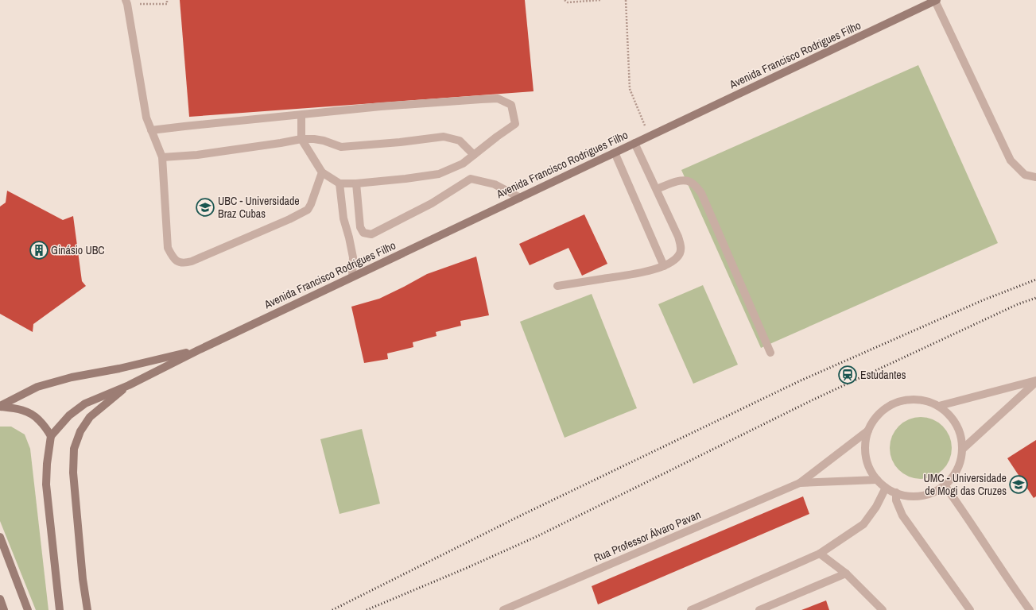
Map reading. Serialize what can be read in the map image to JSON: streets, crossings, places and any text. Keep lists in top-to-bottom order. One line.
{"streets":{"main road":["Avenida Francisco Rodrigues Filho"],"street":["Rua Professor Álvaro Pavan"]},"places":{"school or university":["UBC - Universidade Braz Cubas","UMC - Universidade de Mogi das Cruzes"],"building":["Ginásio UBC"],"station":["Estudantes"]}}
